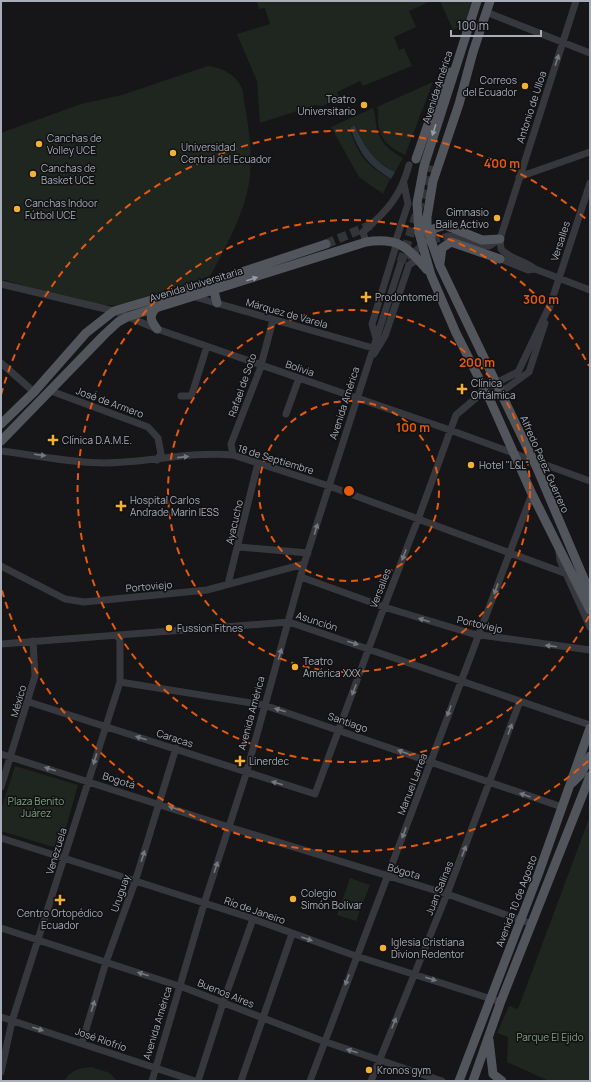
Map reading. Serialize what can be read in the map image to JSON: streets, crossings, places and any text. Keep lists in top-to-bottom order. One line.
{"streets":{"main road":["Avenida América","Avenida Universitaria","Alfredo Perez Guerrero","Avenida 10 de Agosto"],"street":["Antonio de Ulloa","Versalles","Márquez de Varela","Bolivia","Rafael de Soto","José de Armero","18 de Septiembre","Ayacucho","Portoviejo","Asunción","México","Santiago","Caracas","Bogotá","Manuel Larrea","Venezuela","Bógota","Juan Salinas","Uruguay","Río de Janeiro","Buenos Aires","José Riofrío"]},"crossings":[["Avenida América","Avenida Universitaria"],["Avenida América","Márquez de Varela"],["Avenida América","Bolivia"],["Avenida América","18 de Septiembre"],["Avenida América","Portoviejo"],["Avenida América","Asunción"],["Avenida América","Santiago"],["Avenida América","Caracas"],["Avenida América","Bogotá"],["Avenida América","Bógota"],["Avenida América","Río de Janeiro"],["Avenida América","Buenos Aires"],["Avenida América","José Riofrío"],["Versalles","Bolivia"],["Versalles","18 de Septiembre"],["Versalles","Alfredo Perez Guerrero"],["Versalles","Portoviejo"],["Versalles","Asunción"],["Versalles","Santiago"],["Versalles","Caracas"],["Avenida Universitaria","Márquez de Varela"],["Avenida Universitaria","Bolivia"],["Avenida Universitaria","José de Armero"],["Márquez de Varela","Rafael de Soto"],["Bolivia","Rafael de Soto"],["Bolivia","Alfredo Perez Guerrero"],["Rafael de Soto","18 de Septiembre"],["José de Armero","18 de Septiembre"],["18 de Septiembre","Ayacucho"],["Ayacucho","Portoviejo"],["Portoviejo","Manuel Larrea"],["Asunción","México"],["Asunción","Manuel Larrea"],["Asunción","Venezuela"],["Asunción","Juan Salinas"],["México","Caracas"],["México","Bogotá"],["Santiago","Manuel Larrea"],["Santiago","Venezuela"],["Santiago","Juan Salinas"],["Santiago","Avenida 10 de Agosto"],["Caracas","Venezuela"],["Caracas","Uruguay"],["Bogotá","Venezuela"],["Bogotá","Bógota"],["Bogotá","Uruguay"],["Manuel Larrea","Bógota"],["Manuel Larrea","Río de Janeiro"],["Manuel Larrea","Buenos Aires"],["Venezuela","Río de Janeiro"],["Venezuela","Buenos Aires"],["Venezuela","José Riofrío"],["Bógota","Juan Salinas"],["Bógota","Avenida 10 de Agosto"],["Juan Salinas","Río de Janeiro"],["Juan Salinas","Buenos Aires"],["Uruguay","Río de Janeiro"],["Uruguay","Buenos Aires"],["Uruguay","José Riofrío"],["Avenida 10 de Agosto","Río de Janeiro"]],"one_way":["Antonio de Ulloa","18 de Septiembre","Santiago","Caracas","Bogotá","Manuel Larrea","Juan Salinas","Uruguay","José Riofrío"],"parks":["Plaza Benito Juárez","Parque El Ejido"],"places":{"other":["Correos del Ecuador","Teatro Universitario","Canchas de Volley UCE","Universidad Central del Ecuador","Canchas de Basket UCE","Canchas Indoor Fútbol UCE","Gimnasio Baile Activo","Hotel \"L&L\"","Fussion Fitnes","Teatro América XXX","Colegio Simón Bolivar","Iglesia Cristiana Divion Redentor","Kronos gym"],"health":["Prodontomed","Clínica Oftálmica","Clínica D.A.M.E.","Hospital Carlos Andrade Marin IESS","Linerdec","Centro Ortopédico Ecuador"]},"scale_bar":"100 m","rings":["400 m","300 m","200 m","100 m"]}
